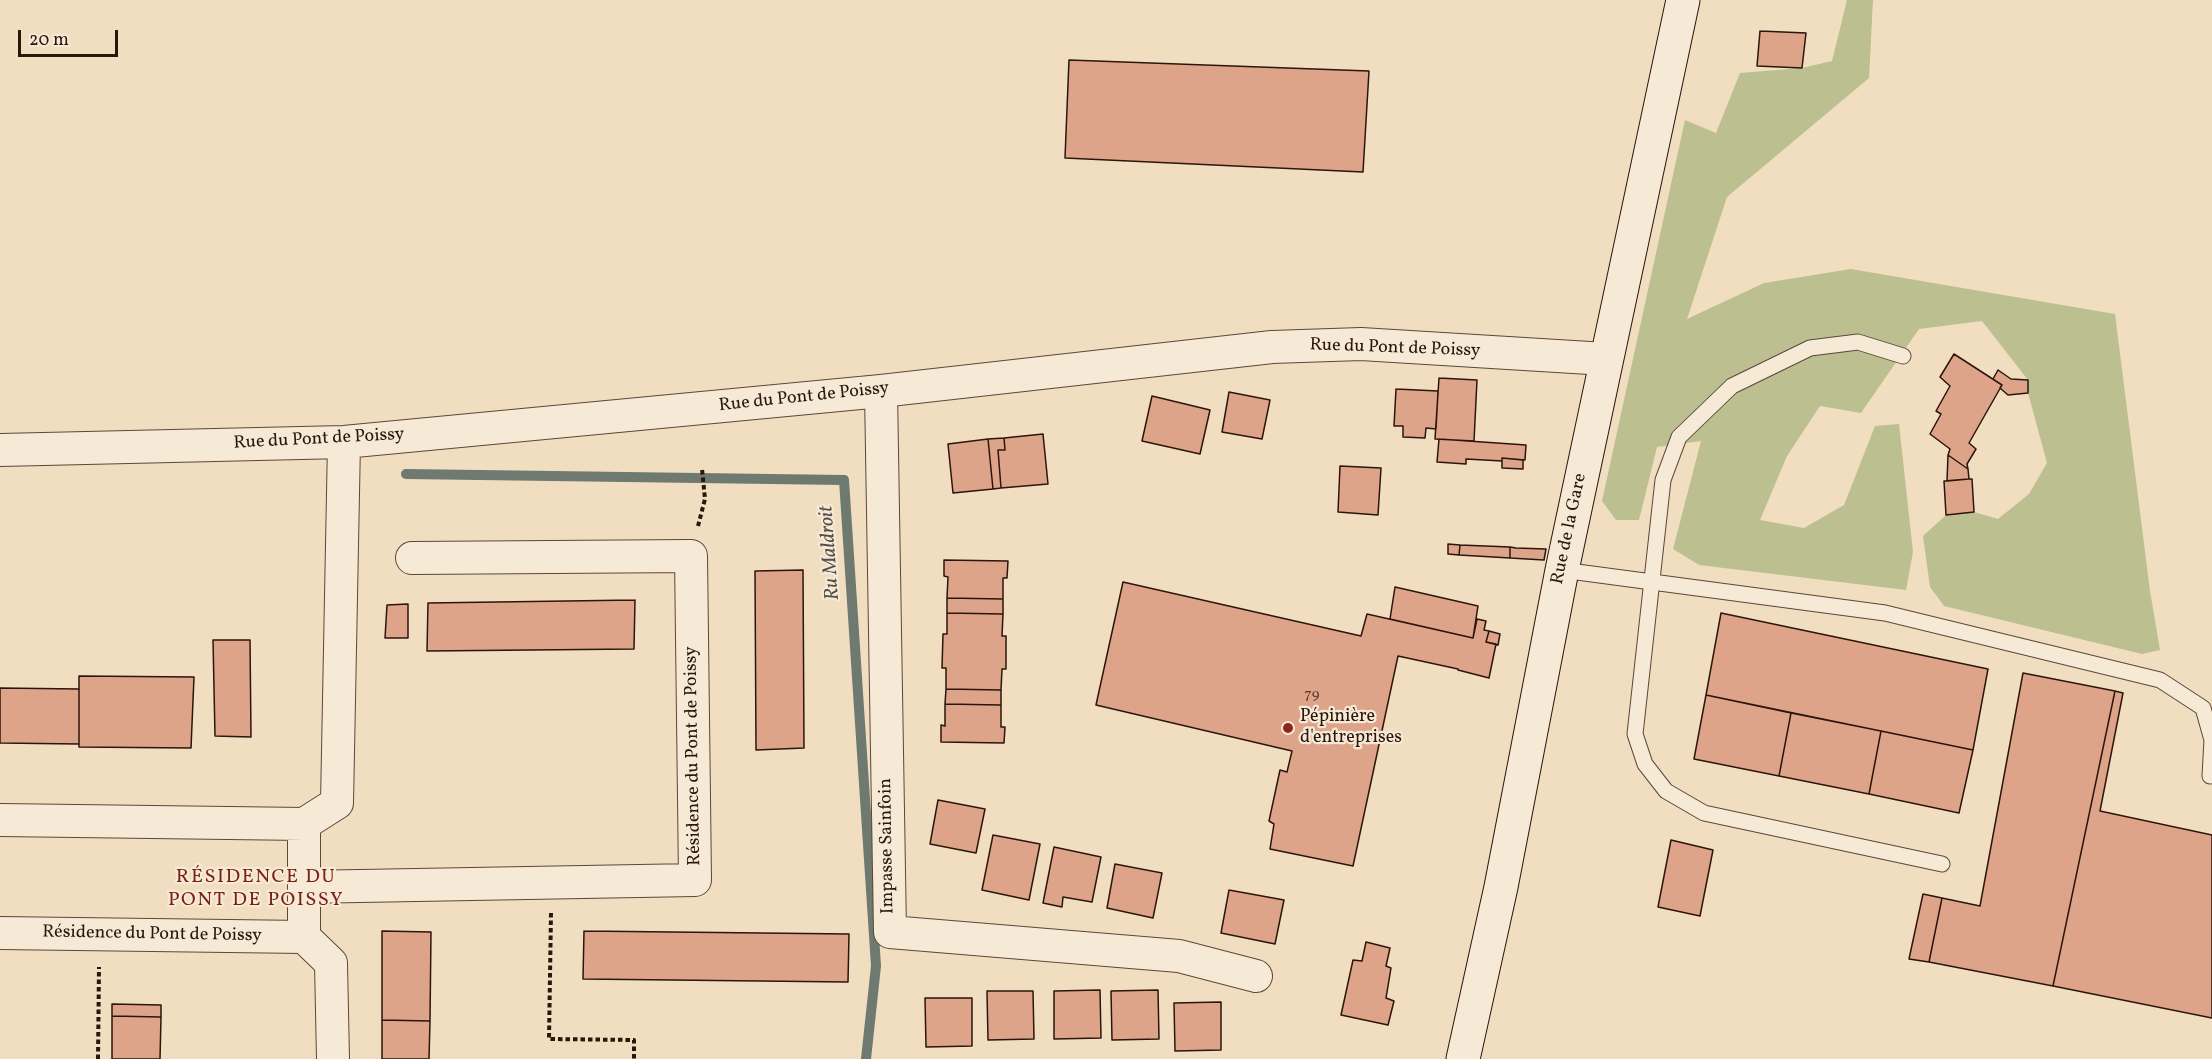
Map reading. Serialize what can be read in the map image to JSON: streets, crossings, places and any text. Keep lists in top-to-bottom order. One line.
{"streets":{"main road":["Rue de la Gare"],"street":["Rue du Pont de Poissy","Résidence du Pont de Poissy","Impasse Sainfoin"]},"crossings":[["Rue du Pont de Poissy","Rue de la Gare"],["Rue du Pont de Poissy","Impasse Sainfoin"]],"districts":["RÉSIDENCE DU PONT DE POISSY"],"water":["Ru Maldroit"],"places":["Pépinière d'entreprises"],"house_numbers":["79"],"scale_bar":"20 m"}
